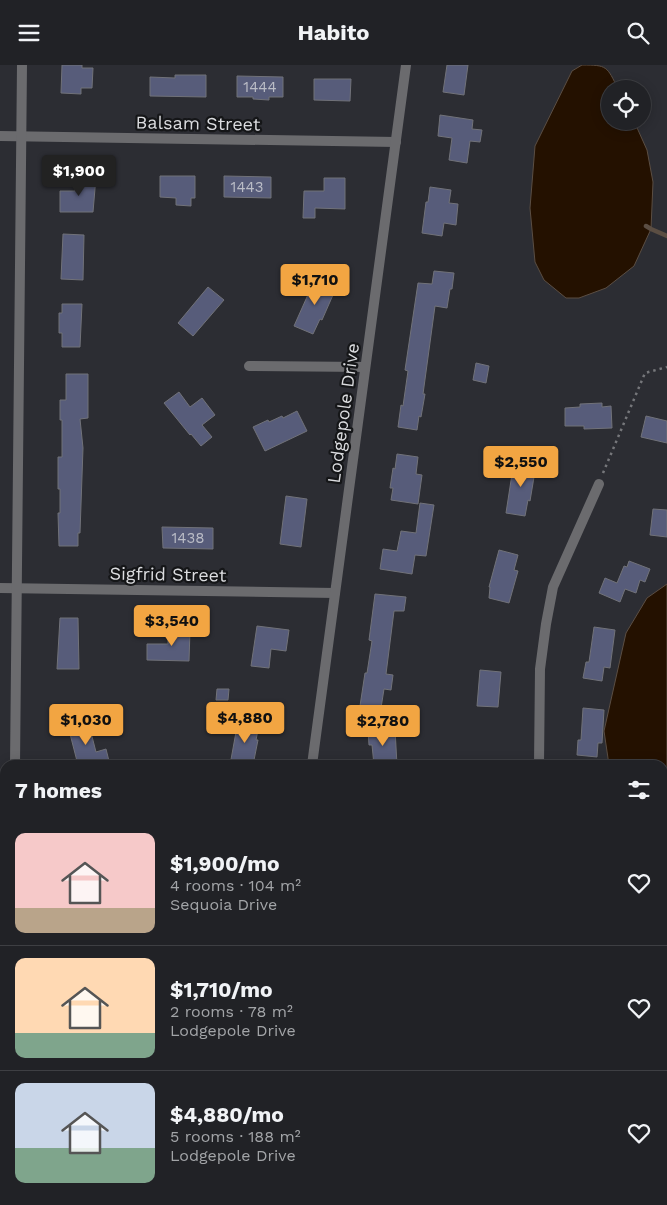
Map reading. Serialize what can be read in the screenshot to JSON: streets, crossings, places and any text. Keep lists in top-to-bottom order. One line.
{"streets":{"street":["Balsam Street","Lodgepole Drive","Sigfrid Street"]},"crossings":[["Balsam Street","Lodgepole Drive"],["Lodgepole Drive","Sigfrid Street"]],"house_numbers":["1444","1443","1438"],"page":{"header":"Habito","price":["$1,900","$1,710","$2,550","$3,540","$4,880","$1,030","$2,780"],"heading":"7 homes","list":[{"name":"$1,900/mo","note":"4 rooms · 104 m² · Sequoia Drive"},{"name":"$1,710/mo","note":"2 rooms · 78 m² · Lodgepole Drive"},{"name":"$4,880/mo","note":"5 rooms · 188 m² · Lodgepole Drive"}]}}
